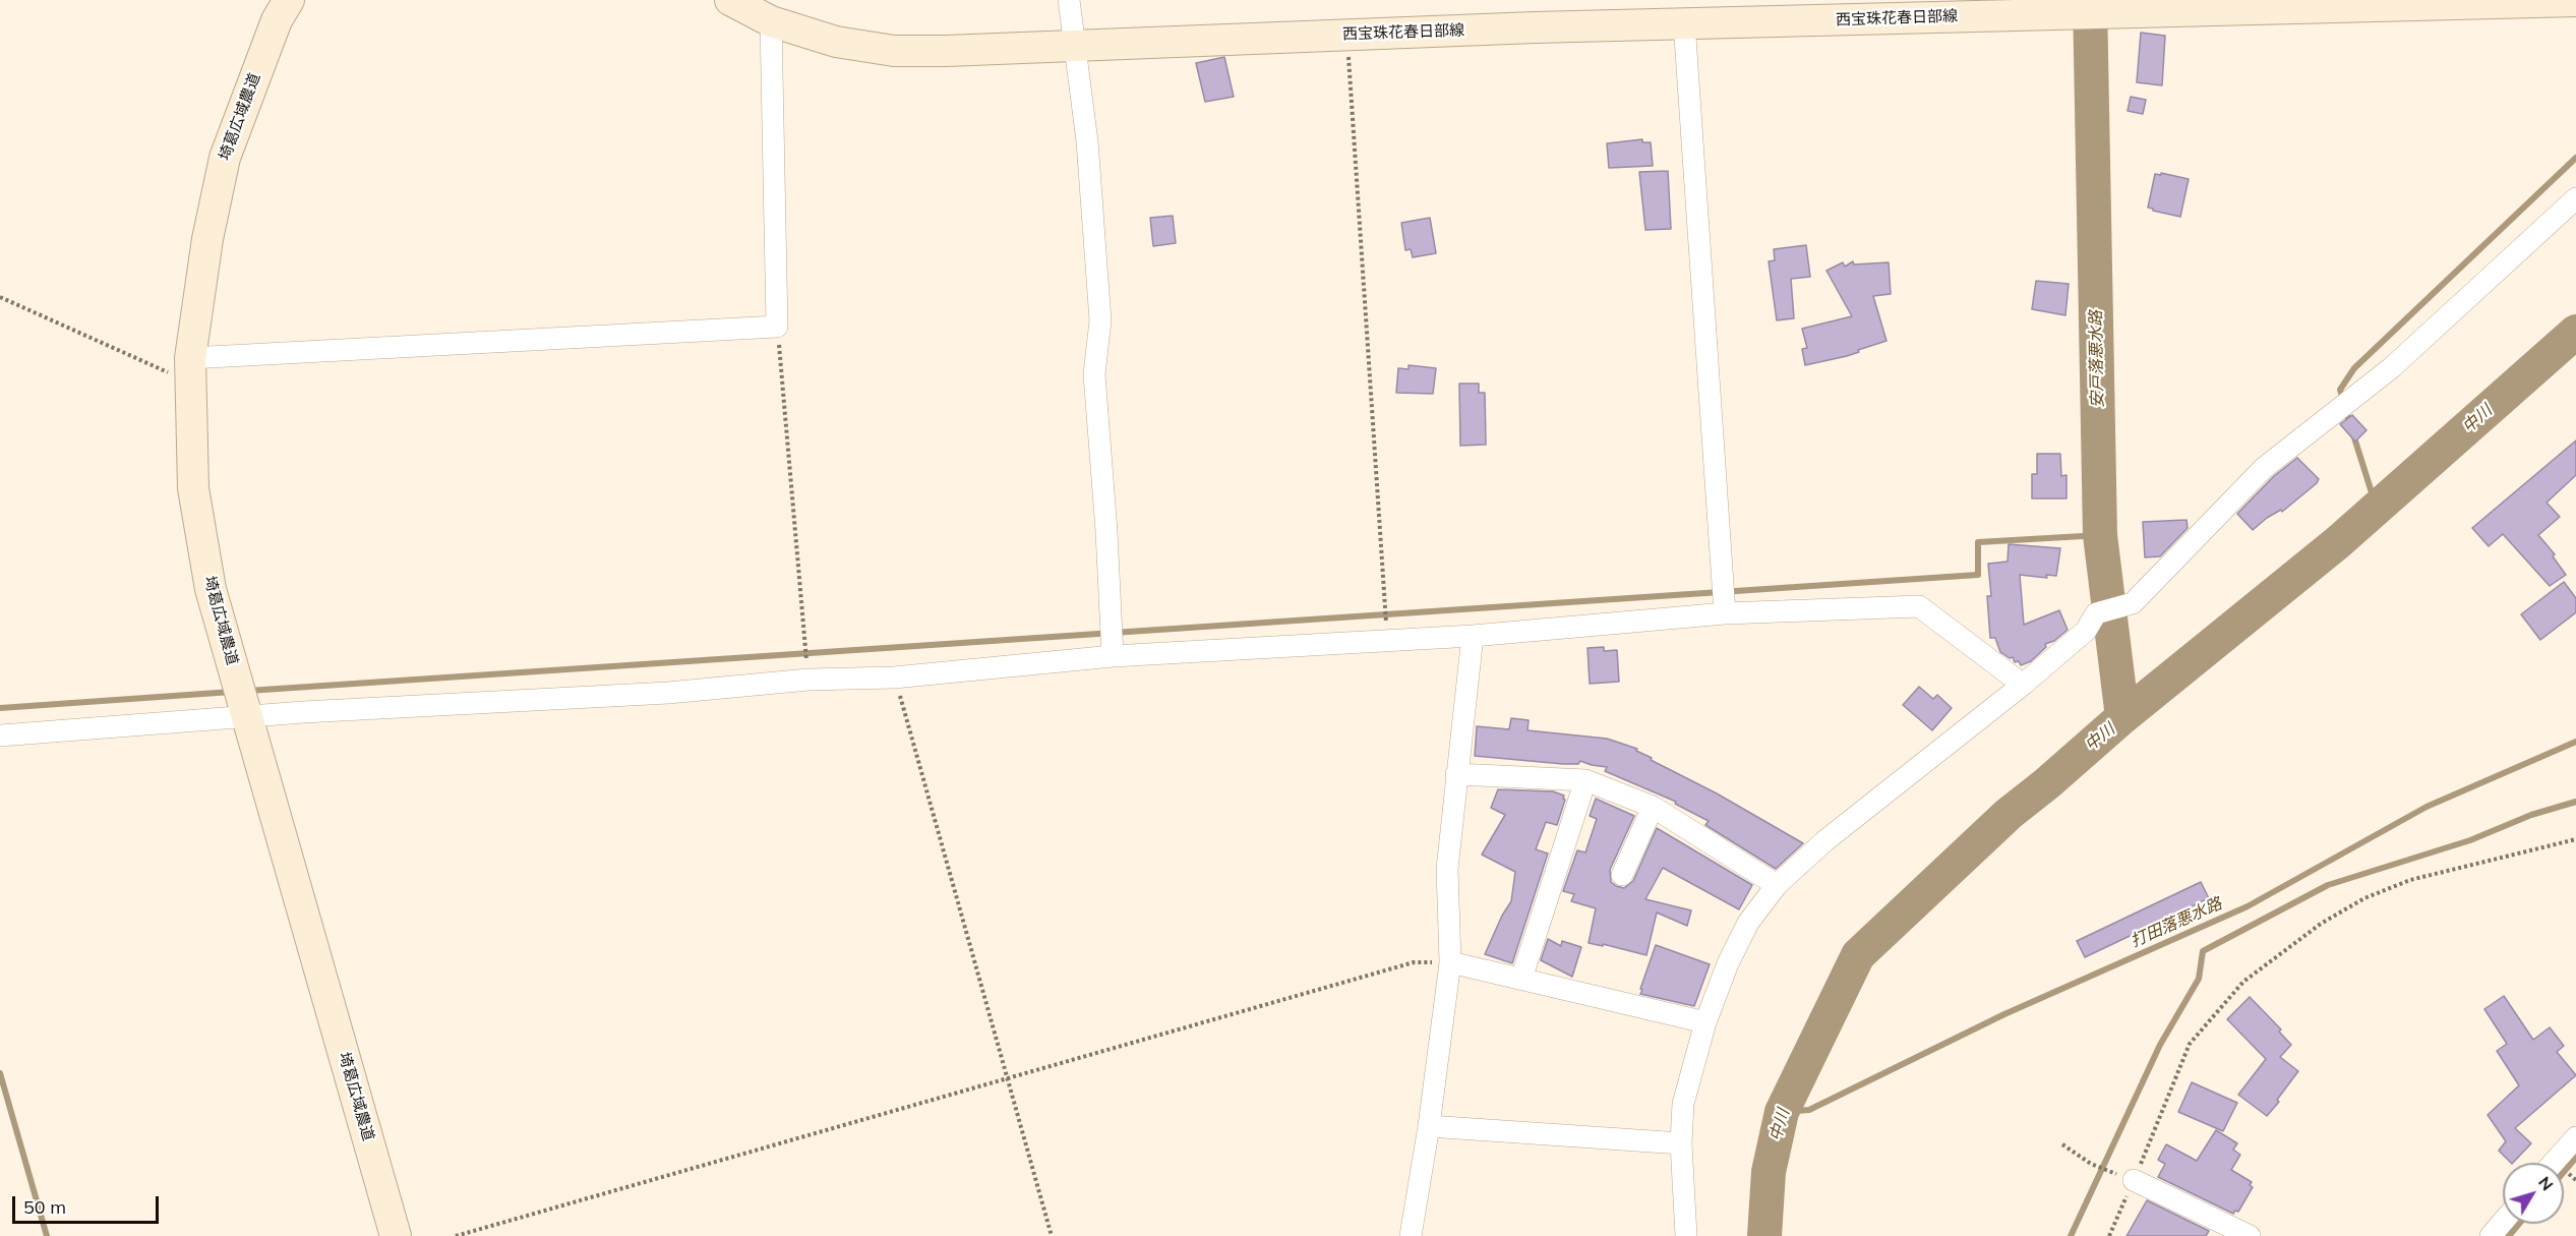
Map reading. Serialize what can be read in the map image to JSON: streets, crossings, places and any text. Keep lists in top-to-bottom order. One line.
{"streets":{"main road":["西宝珠花春日部線","埼葛広域農道"]},"water":["安戸落悪水路","中川","打田落悪水路"],"scale_bar":"50 m","north":"top right"}
